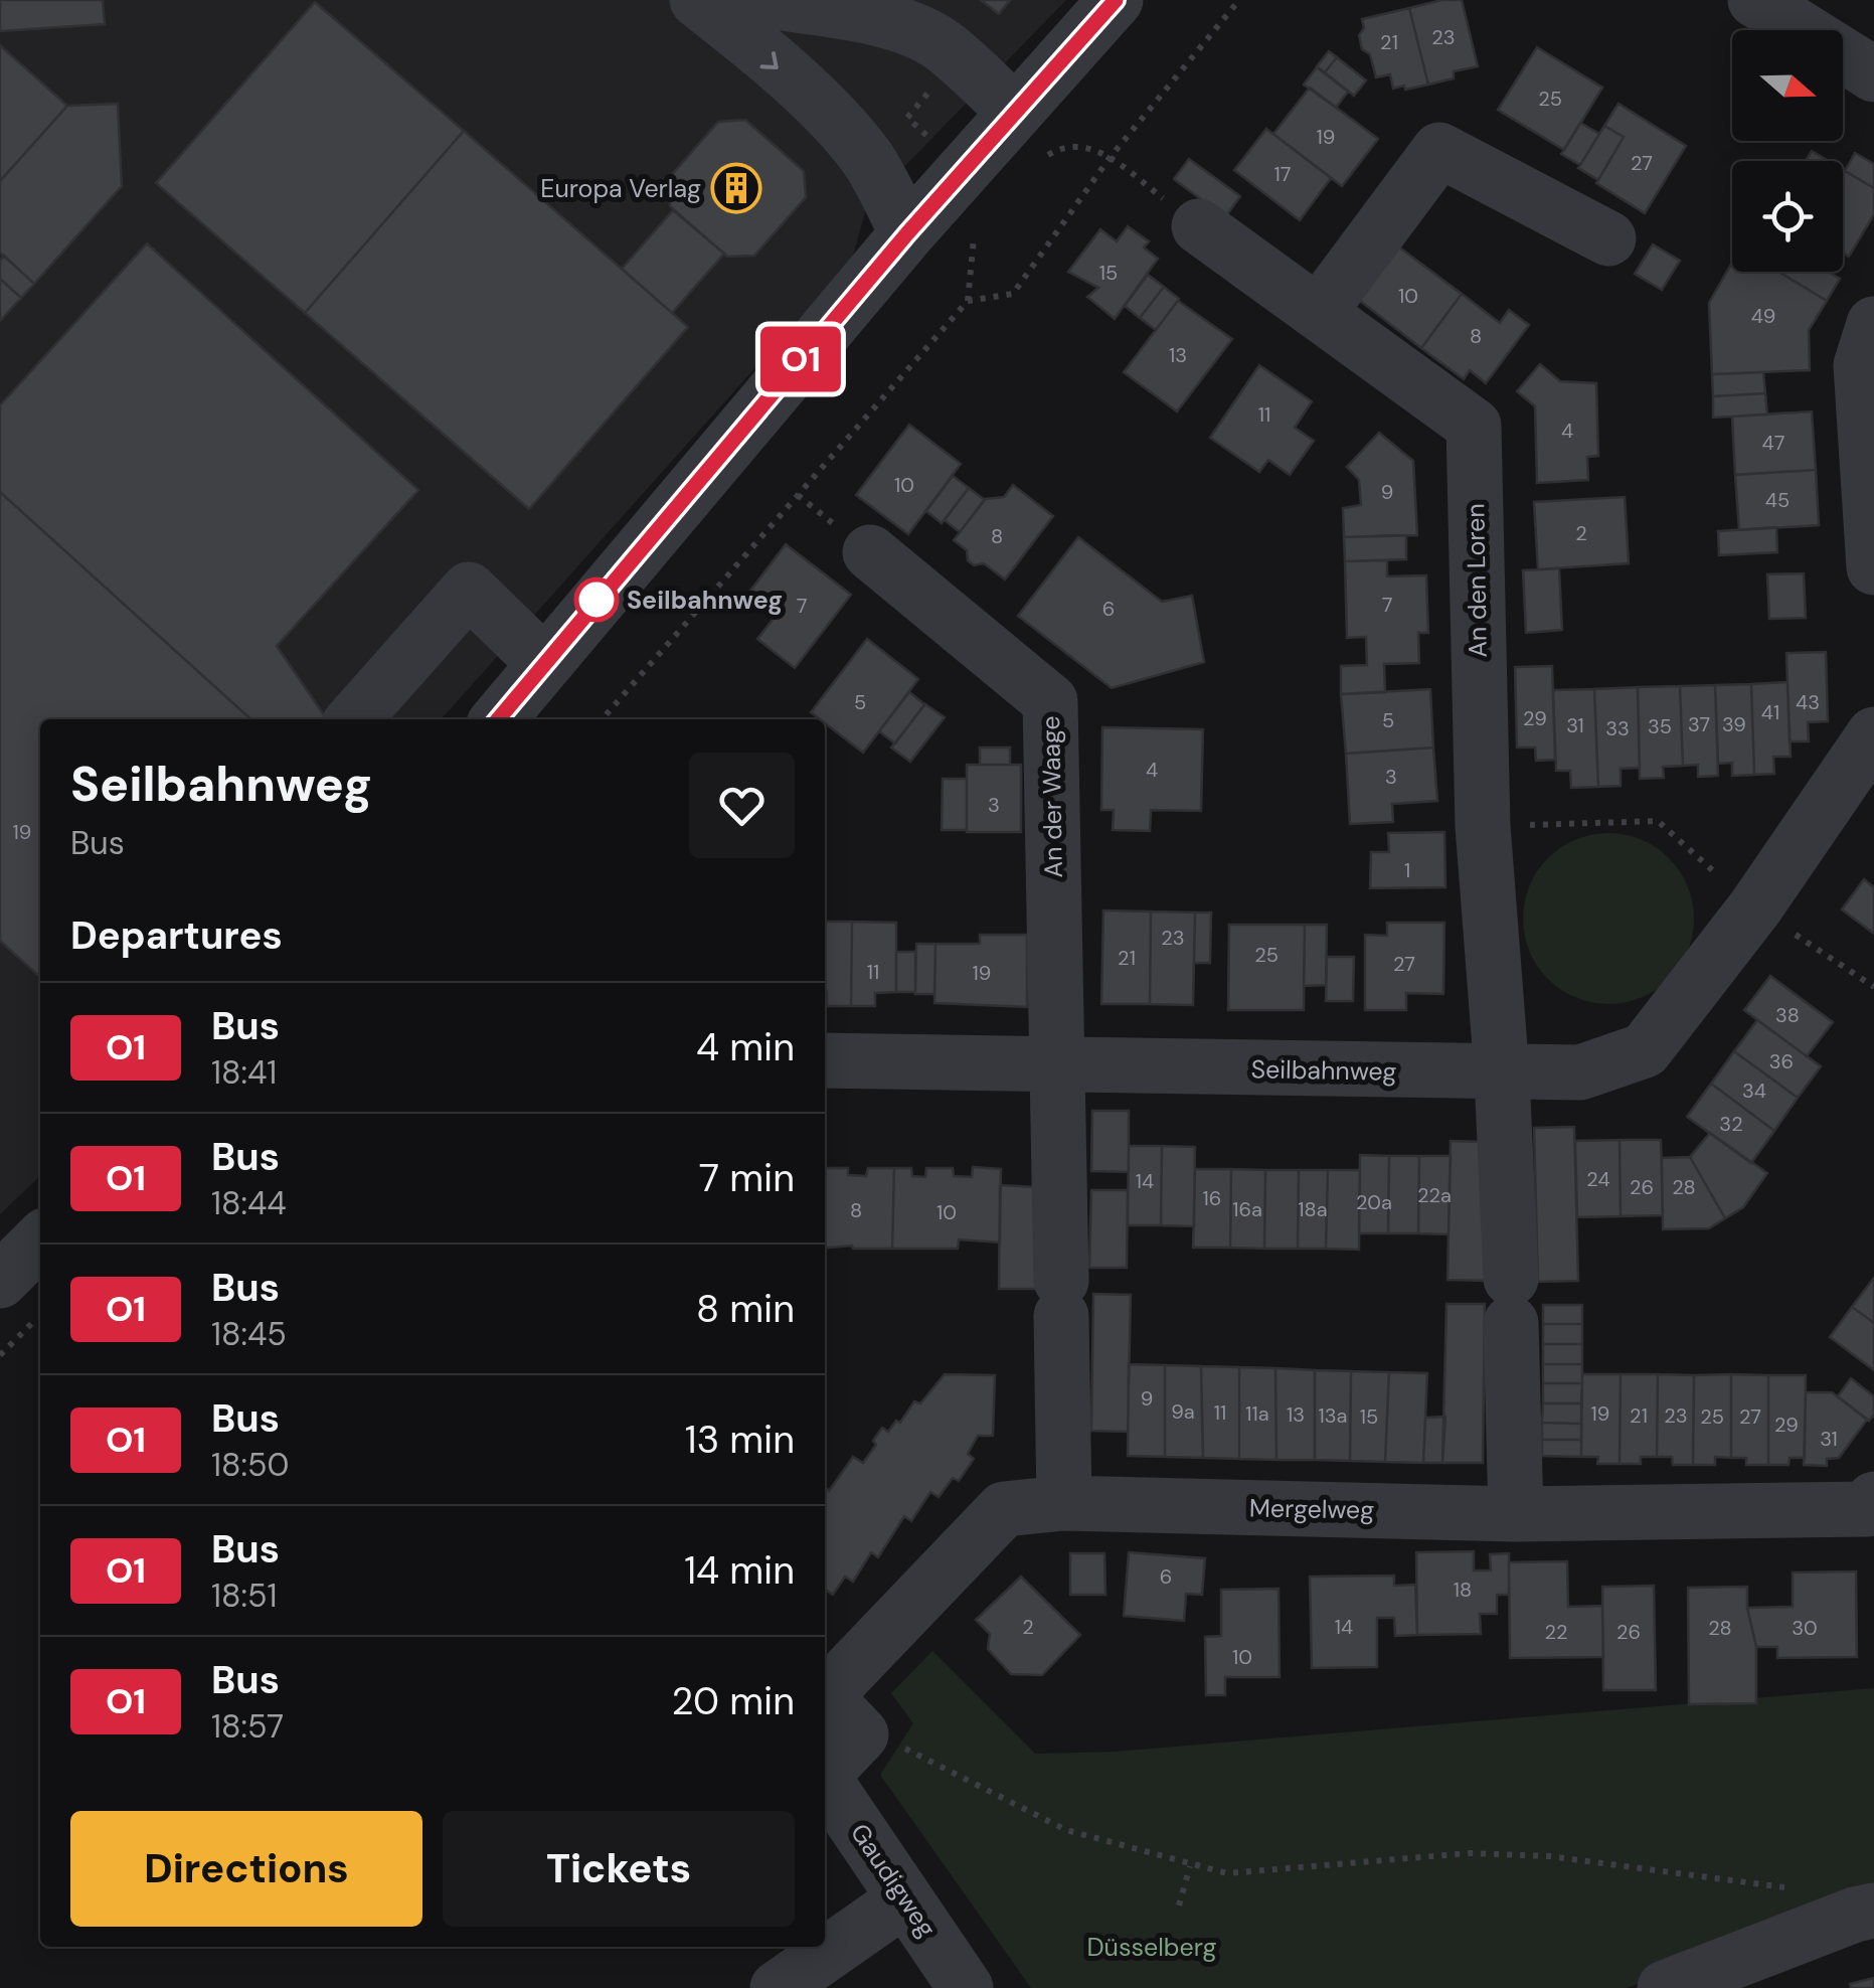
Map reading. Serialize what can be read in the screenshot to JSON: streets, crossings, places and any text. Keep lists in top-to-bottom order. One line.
{"streets":{"street":["An den Loren","An der Waage","Seilbahnweg","Mergelweg","Gaudigweg"]},"crossings":[["An den Loren","Seilbahnweg"],["An den Loren","Mergelweg"],["An der Waage","Seilbahnweg"],["An der Waage","Mergelweg"]],"parks":["Düsselberg"],"places":{"building":["Europa Verlag"],"other":["Seilbahnweg"]},"lines":["bus line O1"],"house_numbers":["23","21","25","19","27","17","15","10","49","8","13","11","4","47","10","9","45","2","8","7","7","6","5","43","41","29","5","37","39","31","35","33","4","3","3","19","1","23","25","21","27","11","19","38","36","34","32","24","14","26","28","22a","16","20a","16a","18a","8","10","9","9a","11","11a","19","13","13a","21","23","15","25","27","29","31","6","18","2","14","28","30","22","26","10"],"north":"right","page":{"on_map":"O1","heading":[["Seilbahnweg","Bus"],"Departures"],"list":[{"mark":"O1","name":"Bus","note":"18:41","value":"4 min"},{"mark":"O1","name":"Bus","note":"18:44","value":"7 min"},{"mark":"O1","name":"Bus","note":"18:45","value":"8 min"},{"mark":"O1","name":"Bus","note":"18:50","value":"13 min"},{"mark":"O1","name":"Bus","note":"18:51","value":"14 min"},{"mark":"O1","name":"Bus","note":"18:57","value":"20 min"}],"buttons":["Directions","Tickets"]}}
